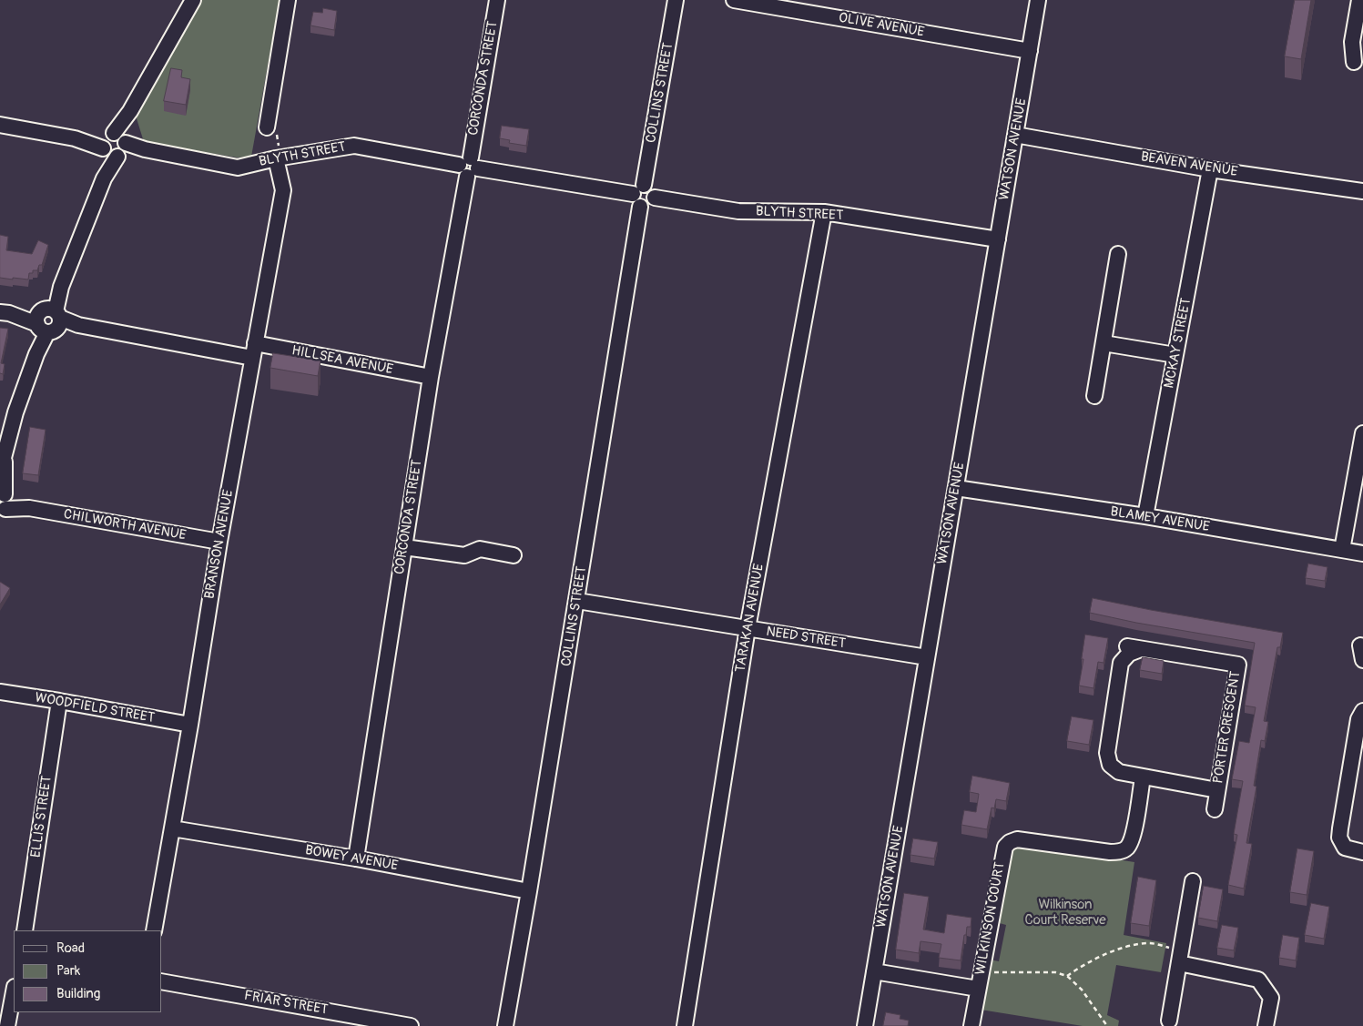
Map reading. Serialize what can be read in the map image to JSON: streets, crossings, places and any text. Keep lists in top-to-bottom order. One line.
{"streets":{"street":["OLIVE AVENUE","CORCONDA STREET","COLLINS STREET","WATSON AVENUE","BLYTH STREET","BEAVEN AVENUE","MCKAY STREET","HILLSEA AVENUE","BLAMEY AVENUE","CHILWORTH AVENUE","BRANSON AVENUE","TARAKAN AVENUE","NEED STREET","WOODFIELD STREET","PORTER CRESCENT","ELLIS STREET","BOWEY AVENUE","WILKINSON COURT","FRIAR STREET"]},"crossings":[["OLIVE AVENUE","WATSON AVENUE"],["CORCONDA STREET","BLYTH STREET"],["CORCONDA STREET","HILLSEA AVENUE"],["CORCONDA STREET","BOWEY AVENUE"],["COLLINS STREET","BLYTH STREET"],["COLLINS STREET","NEED STREET"],["COLLINS STREET","BOWEY AVENUE"],["WATSON AVENUE","BLYTH STREET"],["WATSON AVENUE","BEAVEN AVENUE"],["WATSON AVENUE","BLAMEY AVENUE"],["WATSON AVENUE","NEED STREET"],["BLYTH STREET","BRANSON AVENUE"],["BLYTH STREET","TARAKAN AVENUE"],["BEAVEN AVENUE","MCKAY STREET"],["MCKAY STREET","BLAMEY AVENUE"],["HILLSEA AVENUE","BRANSON AVENUE"],["CHILWORTH AVENUE","BRANSON AVENUE"],["BRANSON AVENUE","WOODFIELD STREET"],["BRANSON AVENUE","BOWEY AVENUE"],["TARAKAN AVENUE","NEED STREET"],["WOODFIELD STREET","ELLIS STREET"],["PORTER CRESCENT","WILKINSON COURT"]],"parks":["Wilkinson Court Reserve"],"legend":["Road","Park","Building"]}
